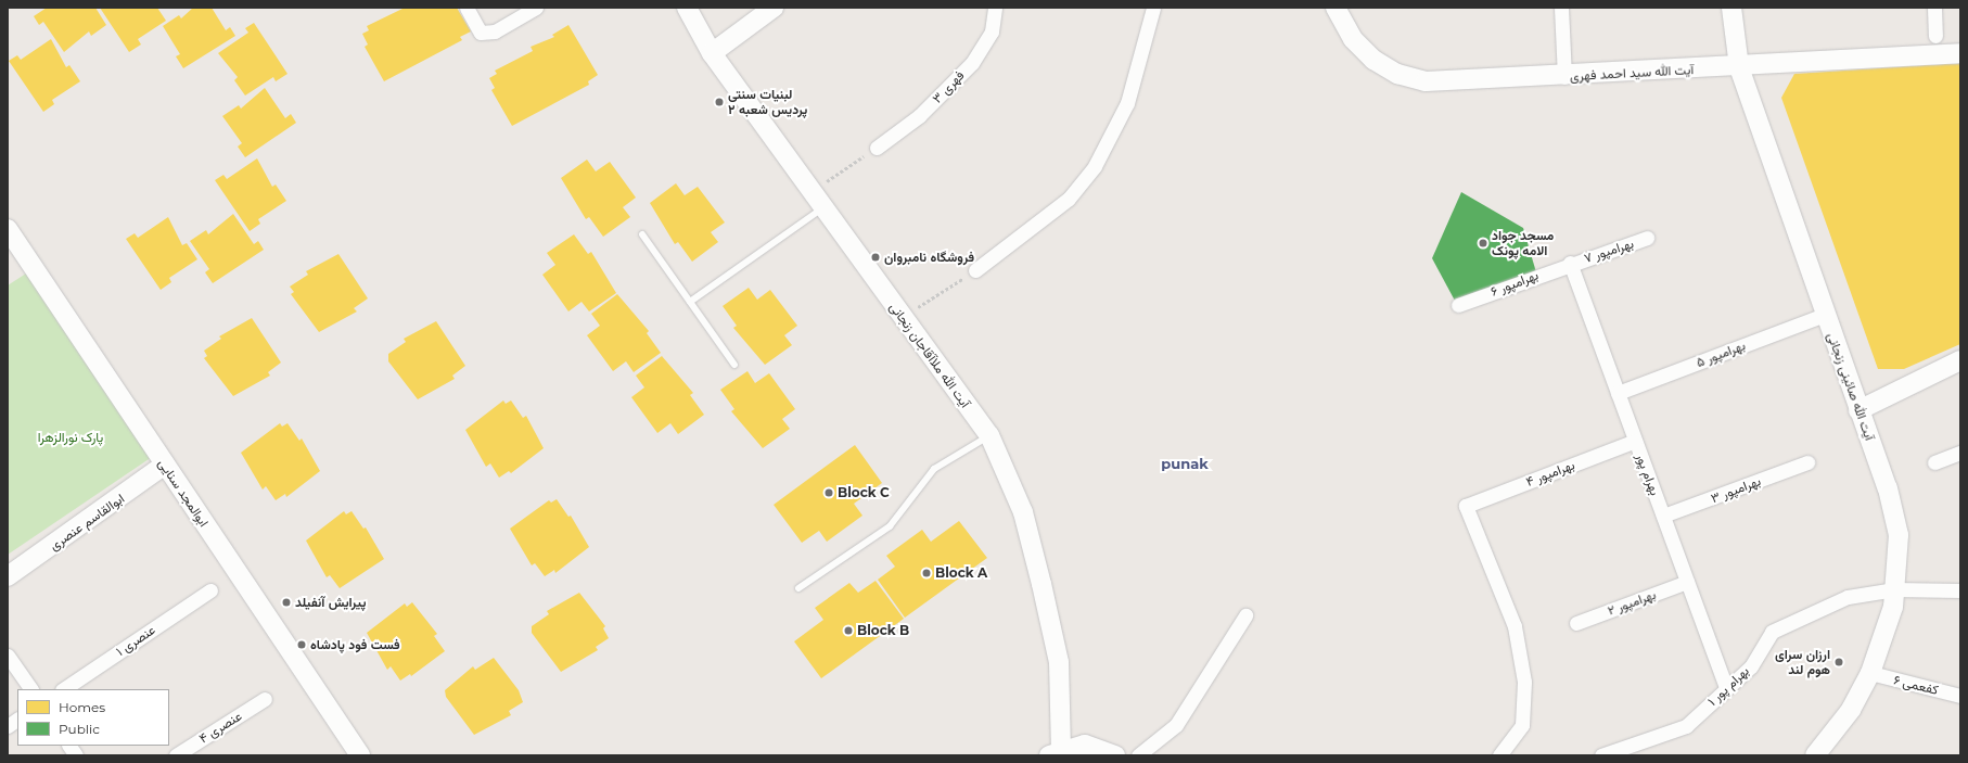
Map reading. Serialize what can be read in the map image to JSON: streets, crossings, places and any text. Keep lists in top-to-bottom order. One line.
{"streets":{"main road":["آیت الله سید احمد فهری","آیت الله ملاآقاجان زنجانی","آیت الله صائینی زنجانی","ابوالمجد سنایی","ابوالقاسم عنصری"],"street":["فهری ۳","بهرامپور ۷","بهرامپور ۶","بهرامپور ۵","بهرامپور ۴","بهرام پور","بهرامپور ۳","بهرامپور ۲","عنصری ۱","کفعمی ۶","بهرام پور ۱","عنصری ۴"]},"crossings":[["آیت الله سید احمد فهری","آیت الله صائینی زنجانی"],["بهرامپور ۷","بهرامپور ۶"],["بهرامپور ۷","بهرام پور"],["بهرامپور ۶","بهرام پور"],["بهرامپور ۵","آیت الله صائینی زنجانی"],["بهرامپور ۵","بهرام پور"],["آیت الله صائینی زنجانی","کفعمی ۶"],["آیت الله صائینی زنجانی","بهرام پور ۱"],["بهرامپور ۴","بهرام پور"],["بهرام پور","بهرامپور ۳"],["بهرام پور","بهرامپور ۲"],["بهرام پور","بهرام پور ۱"],["ابوالمجد سنایی","ابوالقاسم عنصری"]],"districts":["punak"],"parks":["پارک نورالزهرا"],"places":["لبنیات سنتی پردیس شعبه ۲","مسجد جواد الامه پونک","فروشگاه نامبروان","Block C","Block A","پیرایش آنفیلد","Block B","فست فود پادشاه","ارزان سرای هوم لند"],"legend":["Homes","Public"]}
